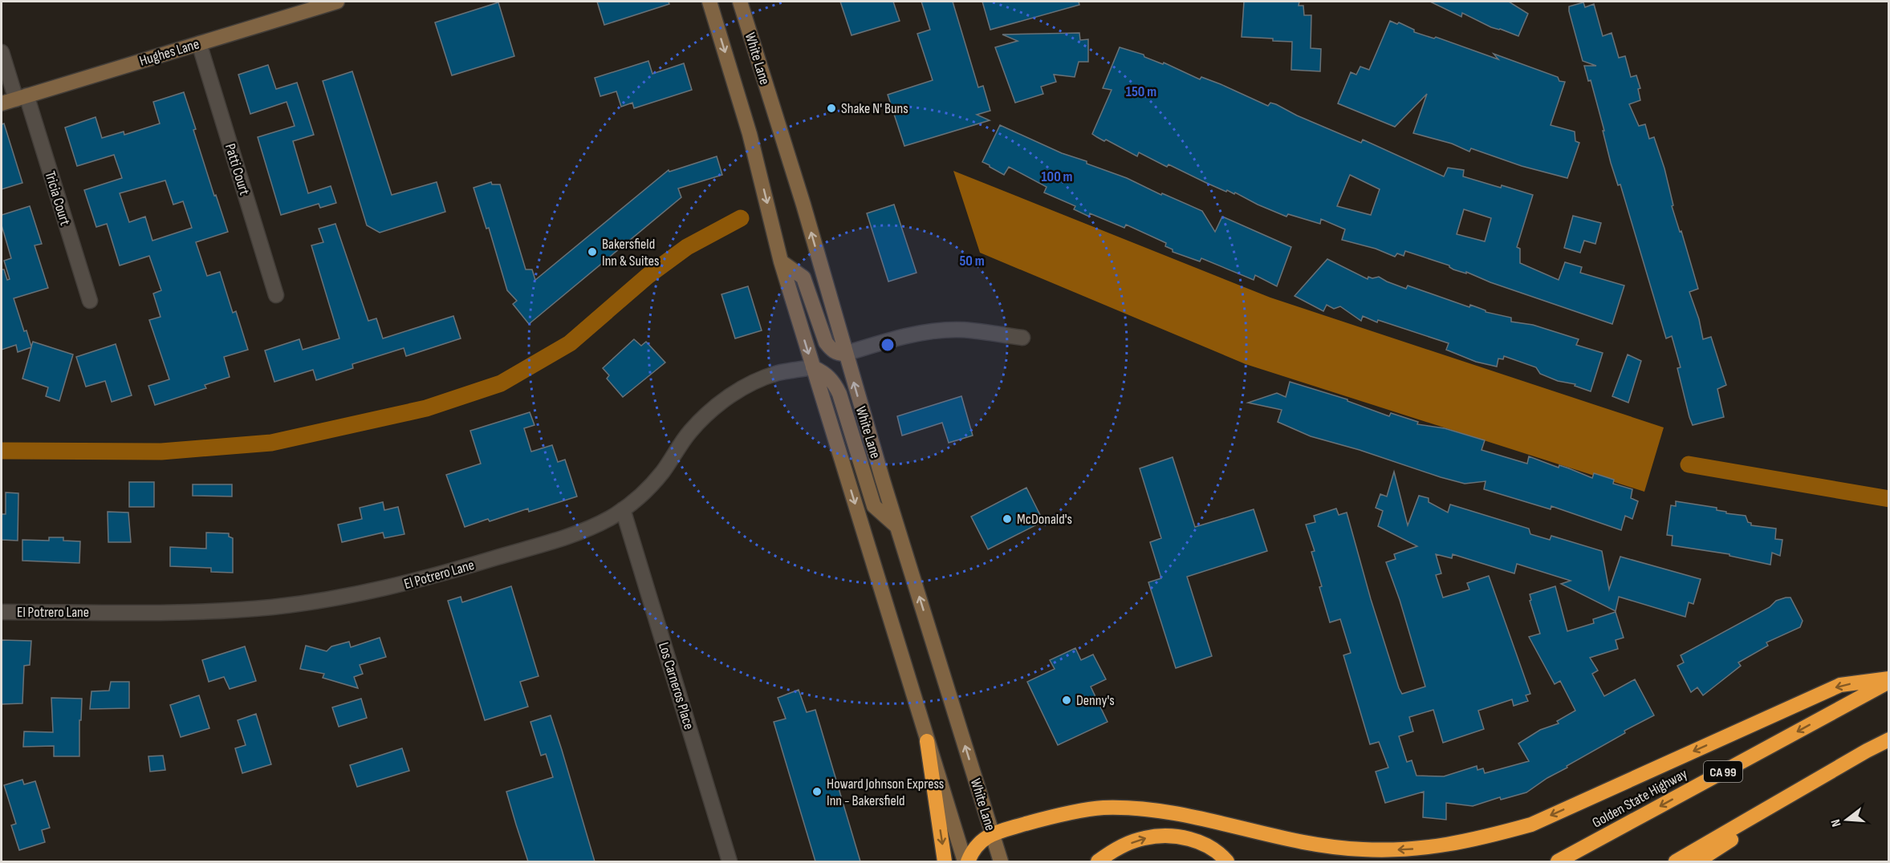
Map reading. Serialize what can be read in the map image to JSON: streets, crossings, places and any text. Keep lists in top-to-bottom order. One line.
{"streets":{"highway":["CA 99","Golden State Highway"],"main road":["Hughes Lane","White Lane"],"street":["Patti Court","Tricia Court","El Potrero Lane","Los Carneros Place"]},"crossings":[["Hughes Lane","Patti Court"],["Hughes Lane","Tricia Court"],["White Lane","El Potrero Lane"],["El Potrero Lane","Los Carneros Place"]],"places":["Shake N' Buns","Bakersfield Inn & Suites","McDonald's","Denny's","Howard Johnson Express Inn - Bakersfield"],"north":"left","rings":["150 m","100 m","50 m"]}
